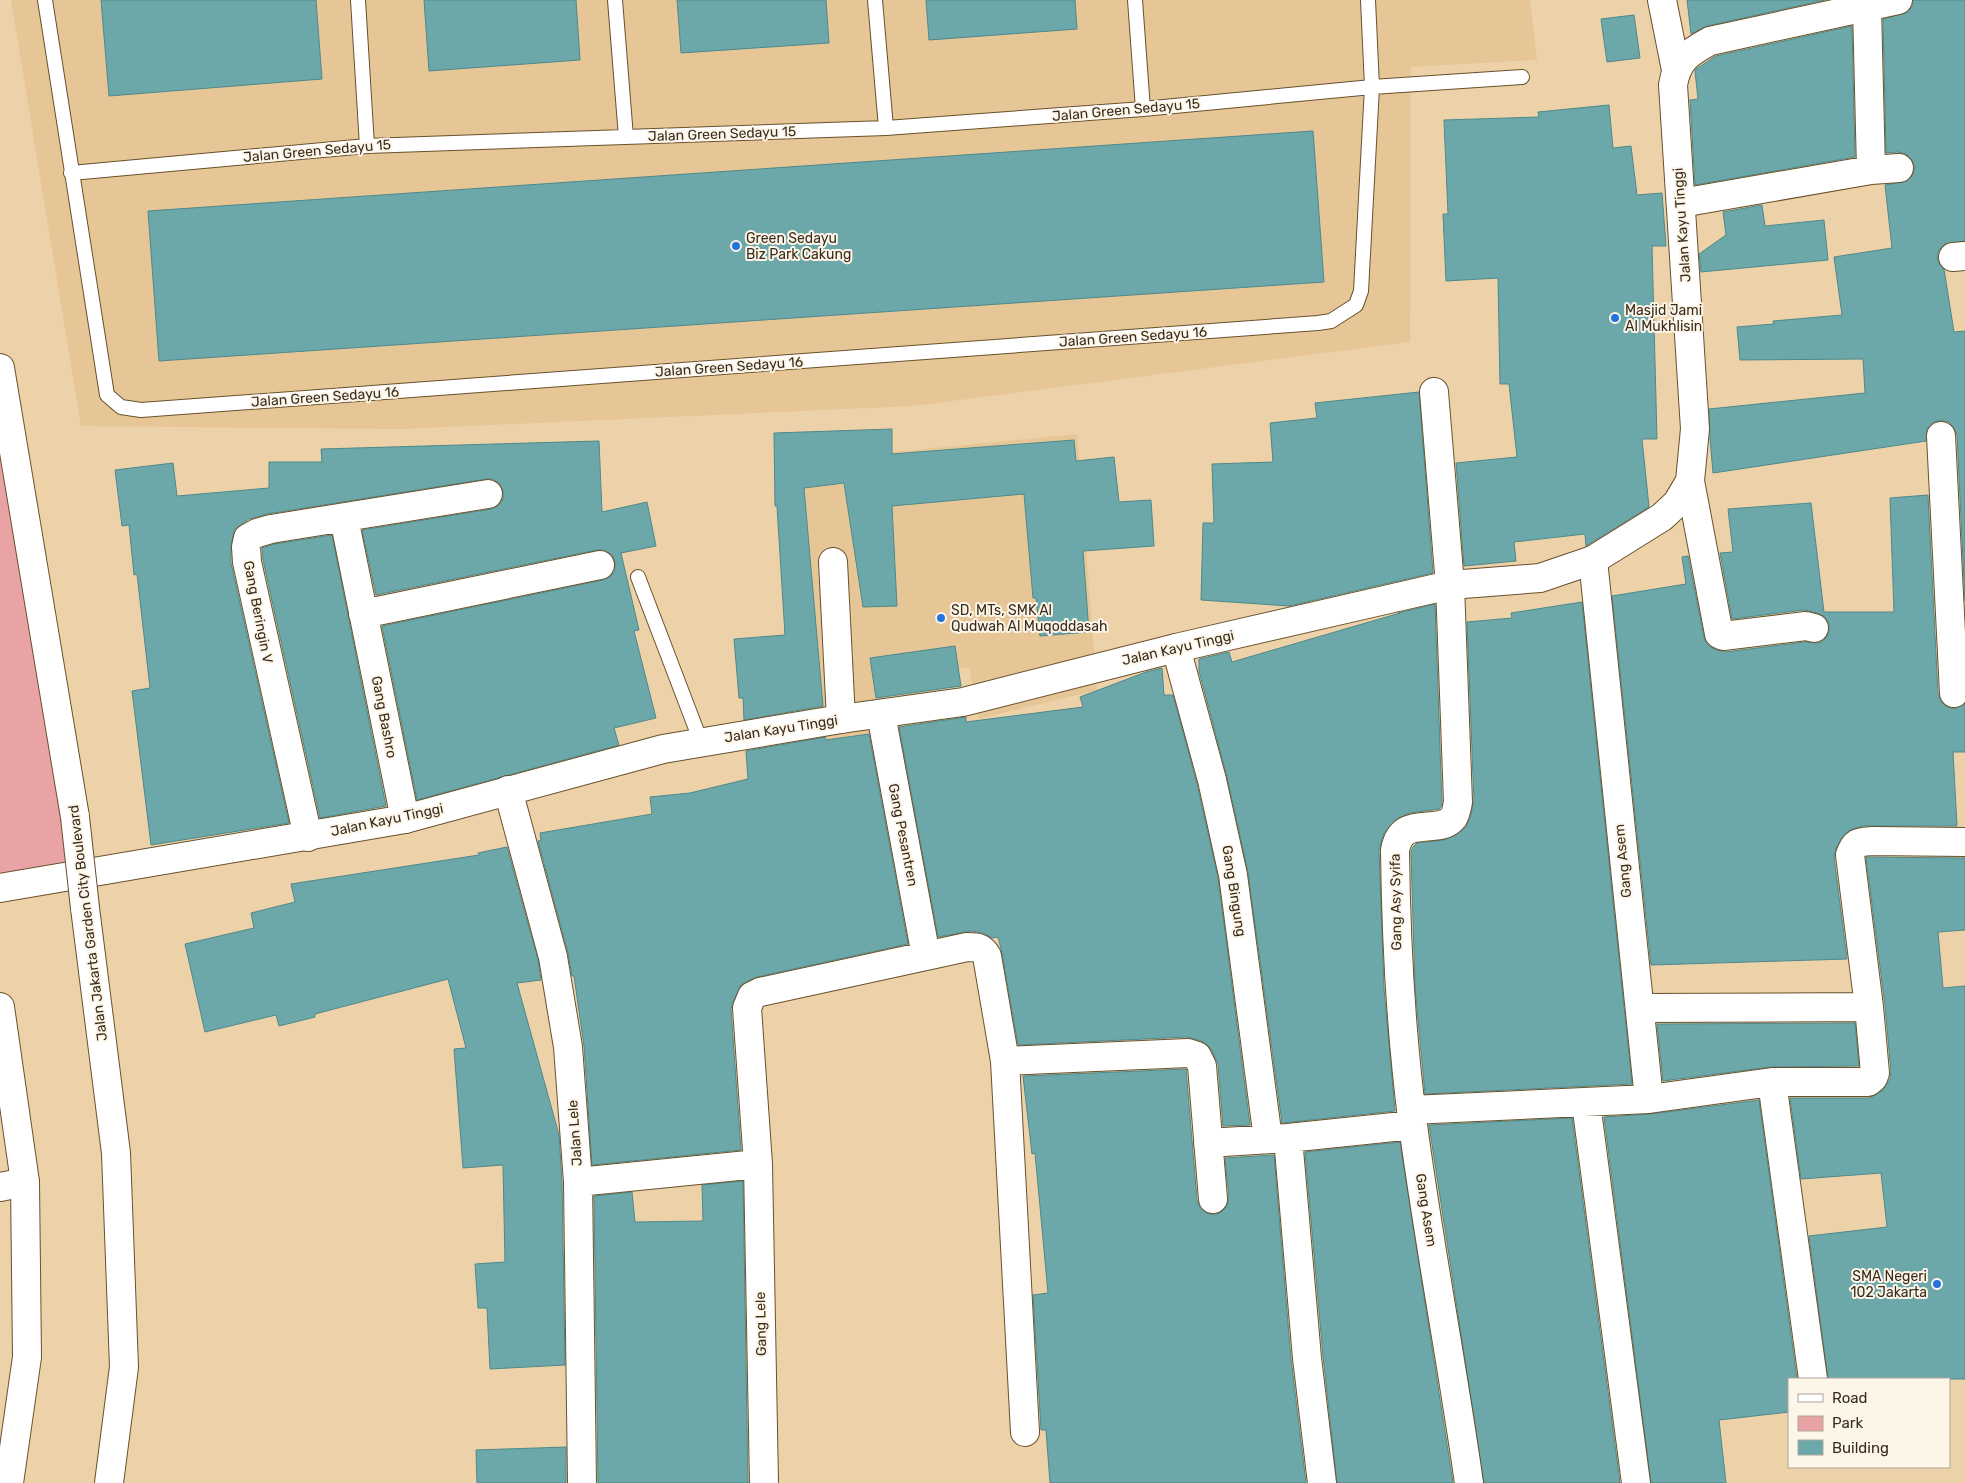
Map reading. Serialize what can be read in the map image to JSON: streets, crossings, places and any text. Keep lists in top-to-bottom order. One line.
{"streets":{"street":["Jalan Kayu Tinggi","Gang Beringin V","Gang Bashro","Gang Pesantren","Gang Asem","Gang Bingung","Gang Asy Syifa","Jalan Jakarta Garden City Boulevard","Jalan Lele","Gang Lele"],"lane":["Jalan Green Sedayu 15","Jalan Green Sedayu 16"]},"crossings":[["Jalan Green Sedayu 15","Jalan Green Sedayu 16"],["Jalan Kayu Tinggi","Gang Beringin V"],["Jalan Kayu Tinggi","Gang Bashro"],["Jalan Kayu Tinggi","Gang Pesantren"],["Jalan Kayu Tinggi","Gang Asem"],["Jalan Kayu Tinggi","Gang Bingung"],["Jalan Kayu Tinggi","Gang Asy Syifa"],["Jalan Kayu Tinggi","Jalan Lele"],["Gang Beringin V","Gang Bashro"],["Gang Pesantren","Gang Lele"],["Gang Asem","Gang Asy Syifa"]],"places":["Green Sedayu Biz Park Cakung","Masjid Jami Al Mukhlisin","SD, MTs, SMK Al Qudwah Al Muqoddasah","SMA Negeri 102 Jakarta"],"legend":["Road","Park","Building"]}
